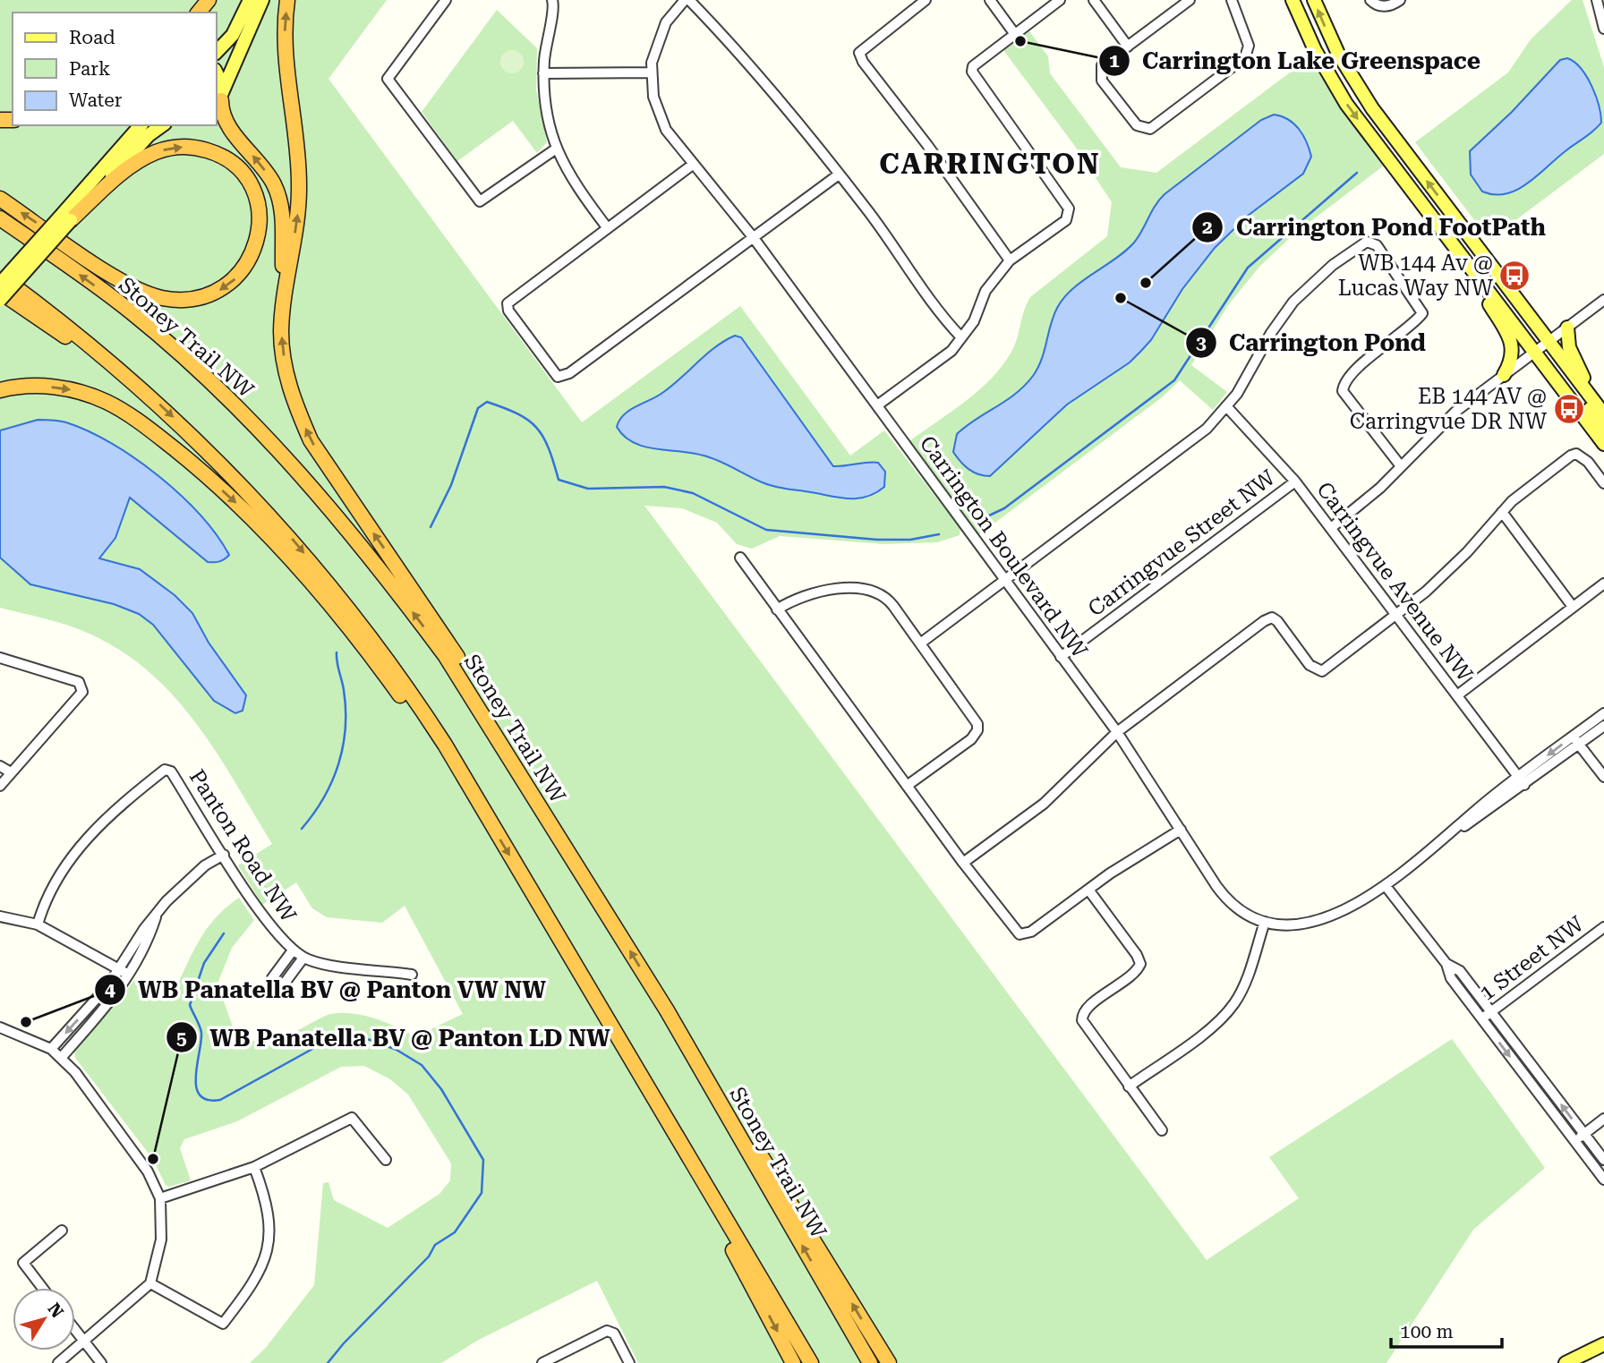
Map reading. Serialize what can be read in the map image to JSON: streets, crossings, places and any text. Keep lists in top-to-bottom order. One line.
{"streets":{"highway":["Stoney Trail NW"],"street":["Carringvue Street NW","Carrington Boulevard NW","Carringvue Avenue NW","Panton Road NW","1 Street NW"]},"crossings":[["Carringvue Street NW","Carrington Boulevard NW"],["Carringvue Street NW","Carringvue Avenue NW"],["Carrington Boulevard NW","Carringvue Avenue NW"]],"districts":["CARRINGTON"],"places":{"other":["Carrington Lake Greenspace","Carrington Pond FootPath","Carrington Pond","WB Panatella BV @ Panton VW NW","WB Panatella BV @ Panton LD NW"],"bus stop":["WB 144 Av @ Lucas Way NW","EB 144 AV @ Carringvue DR NW"]},"legend":["Road","Park","Water"],"scale_bar":"100 m","north":"top right"}
